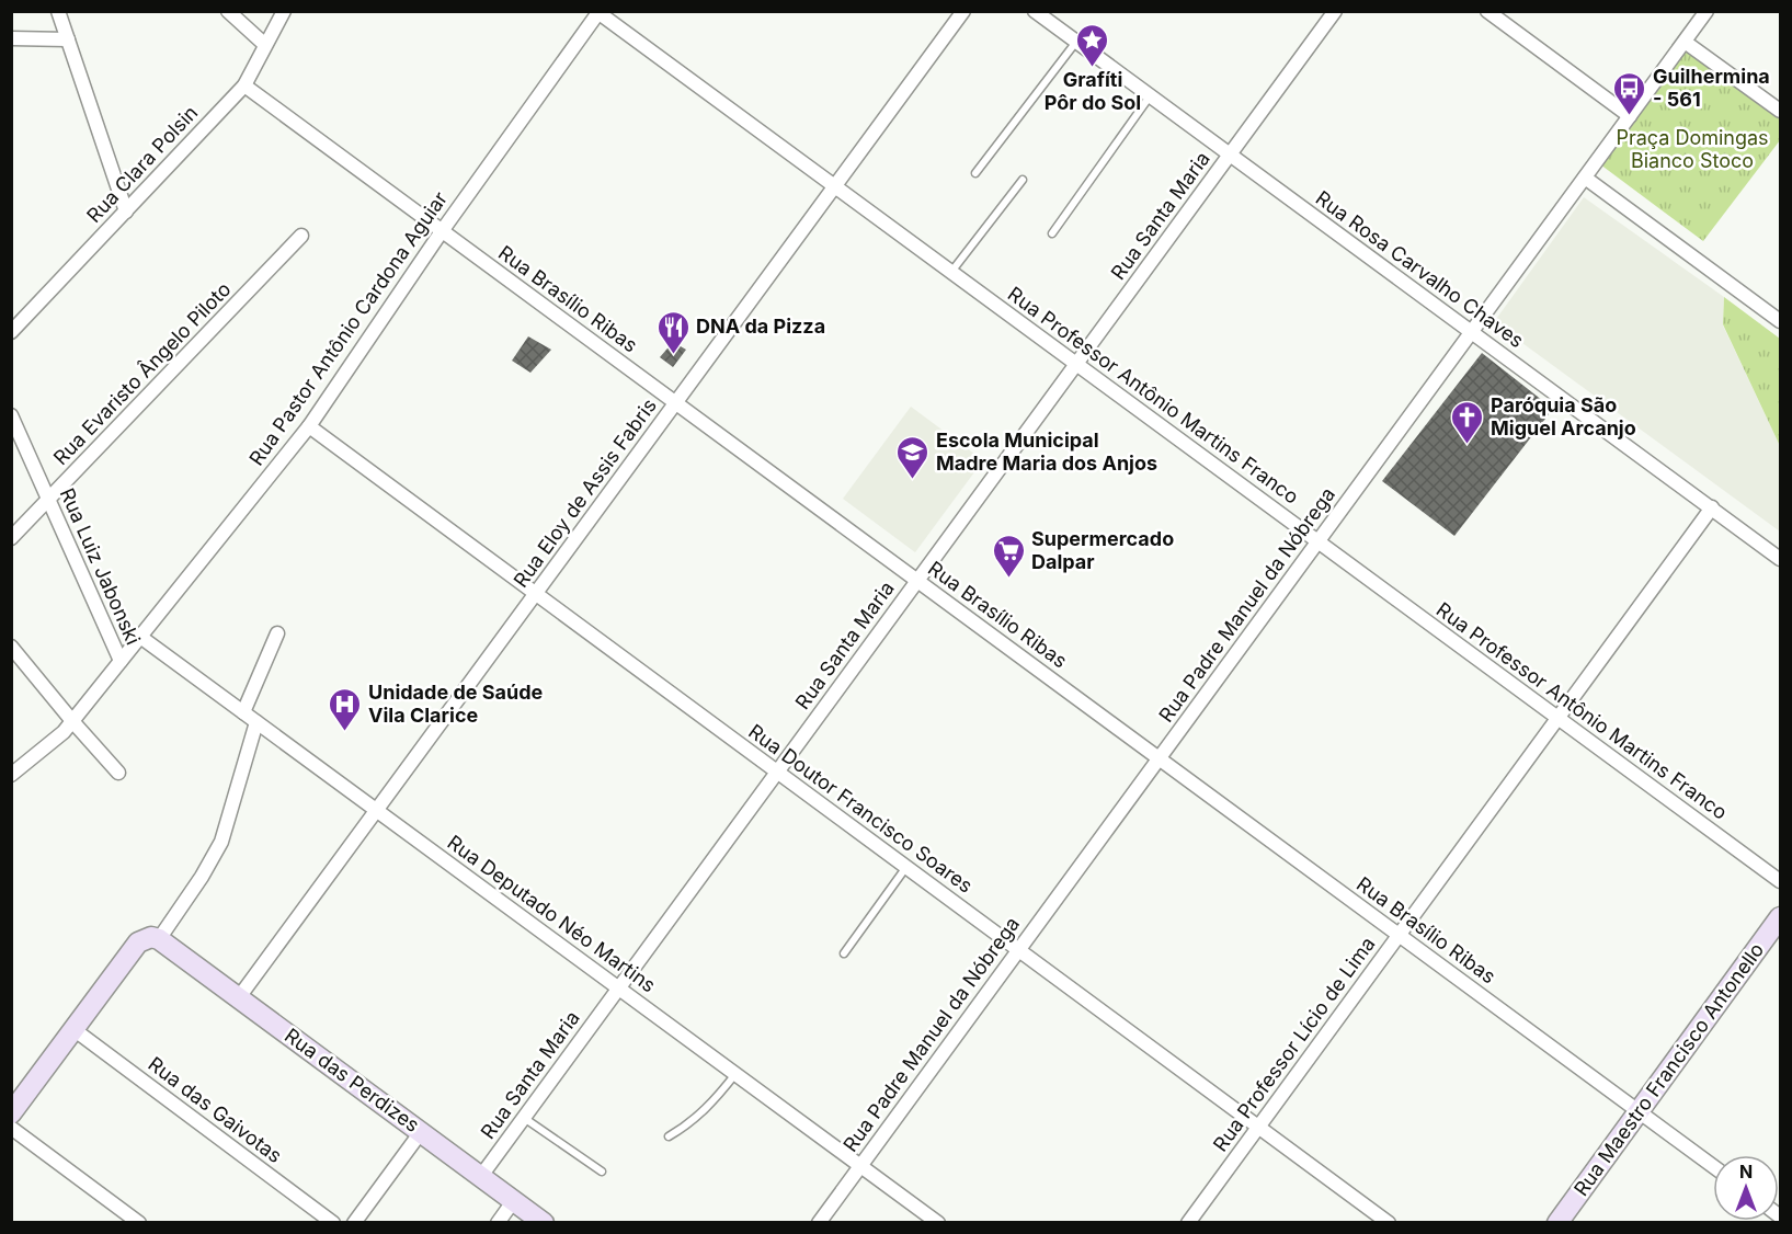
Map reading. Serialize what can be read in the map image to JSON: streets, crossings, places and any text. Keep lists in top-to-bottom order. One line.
{"streets":{"street":["Rua Clara Polsin","Rua Santa Maria","Rua Rosa Carvalho Chaves","Rua Brasílio Ribas","Rua Pastor Antônio Cardona Aguiar","Rua Evaristo Ângelo Piloto","Rua Professor Antônio Martins Franco","Rua Eloy de Assis Fabris","Rua Luiz Jabonski","Rua Padre Manuel da Nóbrega","Rua Doutor Francisco Soares","Rua Deputado Néo Martins","Rua Professor Lício de Lima","Rua Maestro Francisco Antonello","Rua das Perdizes","Rua das Gaivotas"]},"crossings":[["Rua Clara Polsin","Rua Brasílio Ribas"],["Rua Santa Maria","Rua Rosa Carvalho Chaves"],["Rua Santa Maria","Rua Brasílio Ribas"],["Rua Santa Maria","Rua Professor Antônio Martins Franco"],["Rua Santa Maria","Rua Doutor Francisco Soares"],["Rua Santa Maria","Rua Deputado Néo Martins"],["Rua Santa Maria","Rua das Perdizes"],["Rua Rosa Carvalho Chaves","Rua Padre Manuel da Nóbrega"],["Rua Rosa Carvalho Chaves","Rua Professor Lício de Lima"],["Rua Brasílio Ribas","Rua Pastor Antônio Cardona Aguiar"],["Rua Brasílio Ribas","Rua Eloy de Assis Fabris"],["Rua Brasílio Ribas","Rua Padre Manuel da Nóbrega"],["Rua Brasílio Ribas","Rua Professor Lício de Lima"],["Rua Brasílio Ribas","Rua Maestro Francisco Antonello"],["Rua Pastor Antônio Cardona Aguiar","Rua Professor Antônio Martins Franco"],["Rua Pastor Antônio Cardona Aguiar","Rua Luiz Jabonski"],["Rua Pastor Antônio Cardona Aguiar","Rua Doutor Francisco Soares"],["Rua Pastor Antônio Cardona Aguiar","Rua Deputado Néo Martins"],["Rua Evaristo Ângelo Piloto","Rua Luiz Jabonski"],["Rua Professor Antônio Martins Franco","Rua Eloy de Assis Fabris"],["Rua Professor Antônio Martins Franco","Rua Padre Manuel da Nóbrega"],["Rua Professor Antônio Martins Franco","Rua Professor Lício de Lima"],["Rua Eloy de Assis Fabris","Rua Doutor Francisco Soares"],["Rua Eloy de Assis Fabris","Rua Deputado Néo Martins"],["Rua Eloy de Assis Fabris","Rua das Perdizes"],["Rua Padre Manuel da Nóbrega","Rua Doutor Francisco Soares"],["Rua Padre Manuel da Nóbrega","Rua Deputado Néo Martins"],["Rua Doutor Francisco Soares","Rua Professor Lício de Lima"]],"parks":["Praça Domingas Bianco Stoco"],"places":{"place":["Grafíti Pôr do Sol"],"bus stop":["Guilhermina - 561"],"restaurant":["DNA da Pizza"],"church":["Paróquia São Miguel Arcanjo"],"school or university":["Escola Municipal Madre Maria dos Anjos"],"supermarket":["Supermercado Dalpar"],"hospital":["Unidade de Saúde Vila Clarice"]},"north":"top"}
